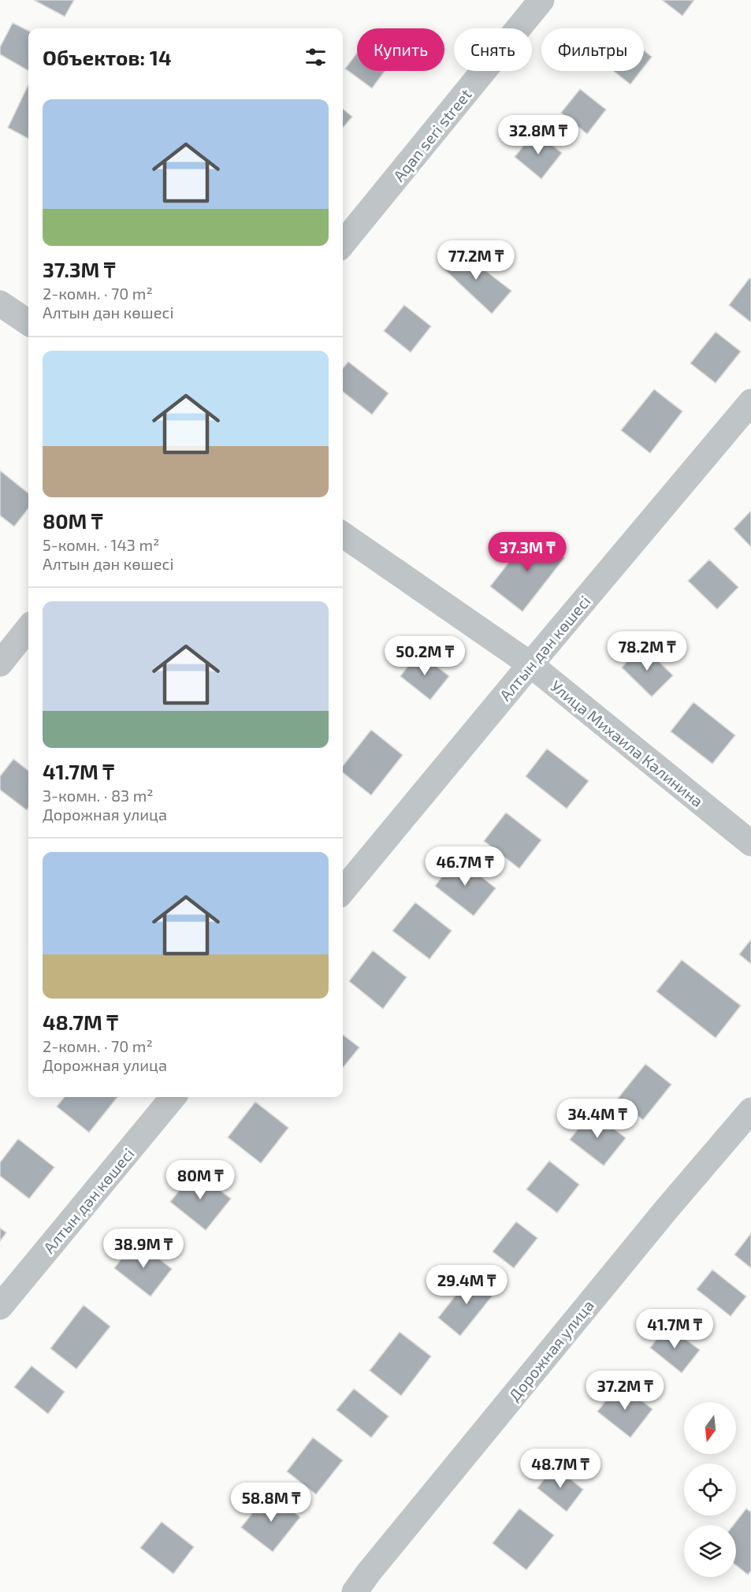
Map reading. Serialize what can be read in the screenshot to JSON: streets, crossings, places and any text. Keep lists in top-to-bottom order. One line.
{"streets":{"street":["Aqan seri street","Алтын дән көшесі","Улица Михаила Калинина","Дорожная улица"]},"crossings":[["Алтын дән көшесі","Улица Михаила Калинина"]],"north":"bottom","page":{"chip":["Купить","Снять","Фильтры"],"heading":"Объектов: 14","list":[{"name":"37.3M ₸","note":"2-комн. · 70 m² · Алтын дән көшесі"},{"name":"80M ₸","note":"5-комн. · 143 m² · Алтын дән көшесі"},{"name":"41.7M ₸","note":"3-комн. · 83 m² · Дорожная улица"},{"name":"48.7M ₸","note":"2-комн. · 70 m² · Дорожная улица"}],"price":["32.8M ₸","77.2M ₸","37.3M ₸","78.2M ₸","50.2M ₸","46.7M ₸","34.4M ₸","80M ₸","38.9M ₸","29.4M ₸","41.7M ₸","37.2M ₸","48.7M ₸","58.8M ₸"]}}
